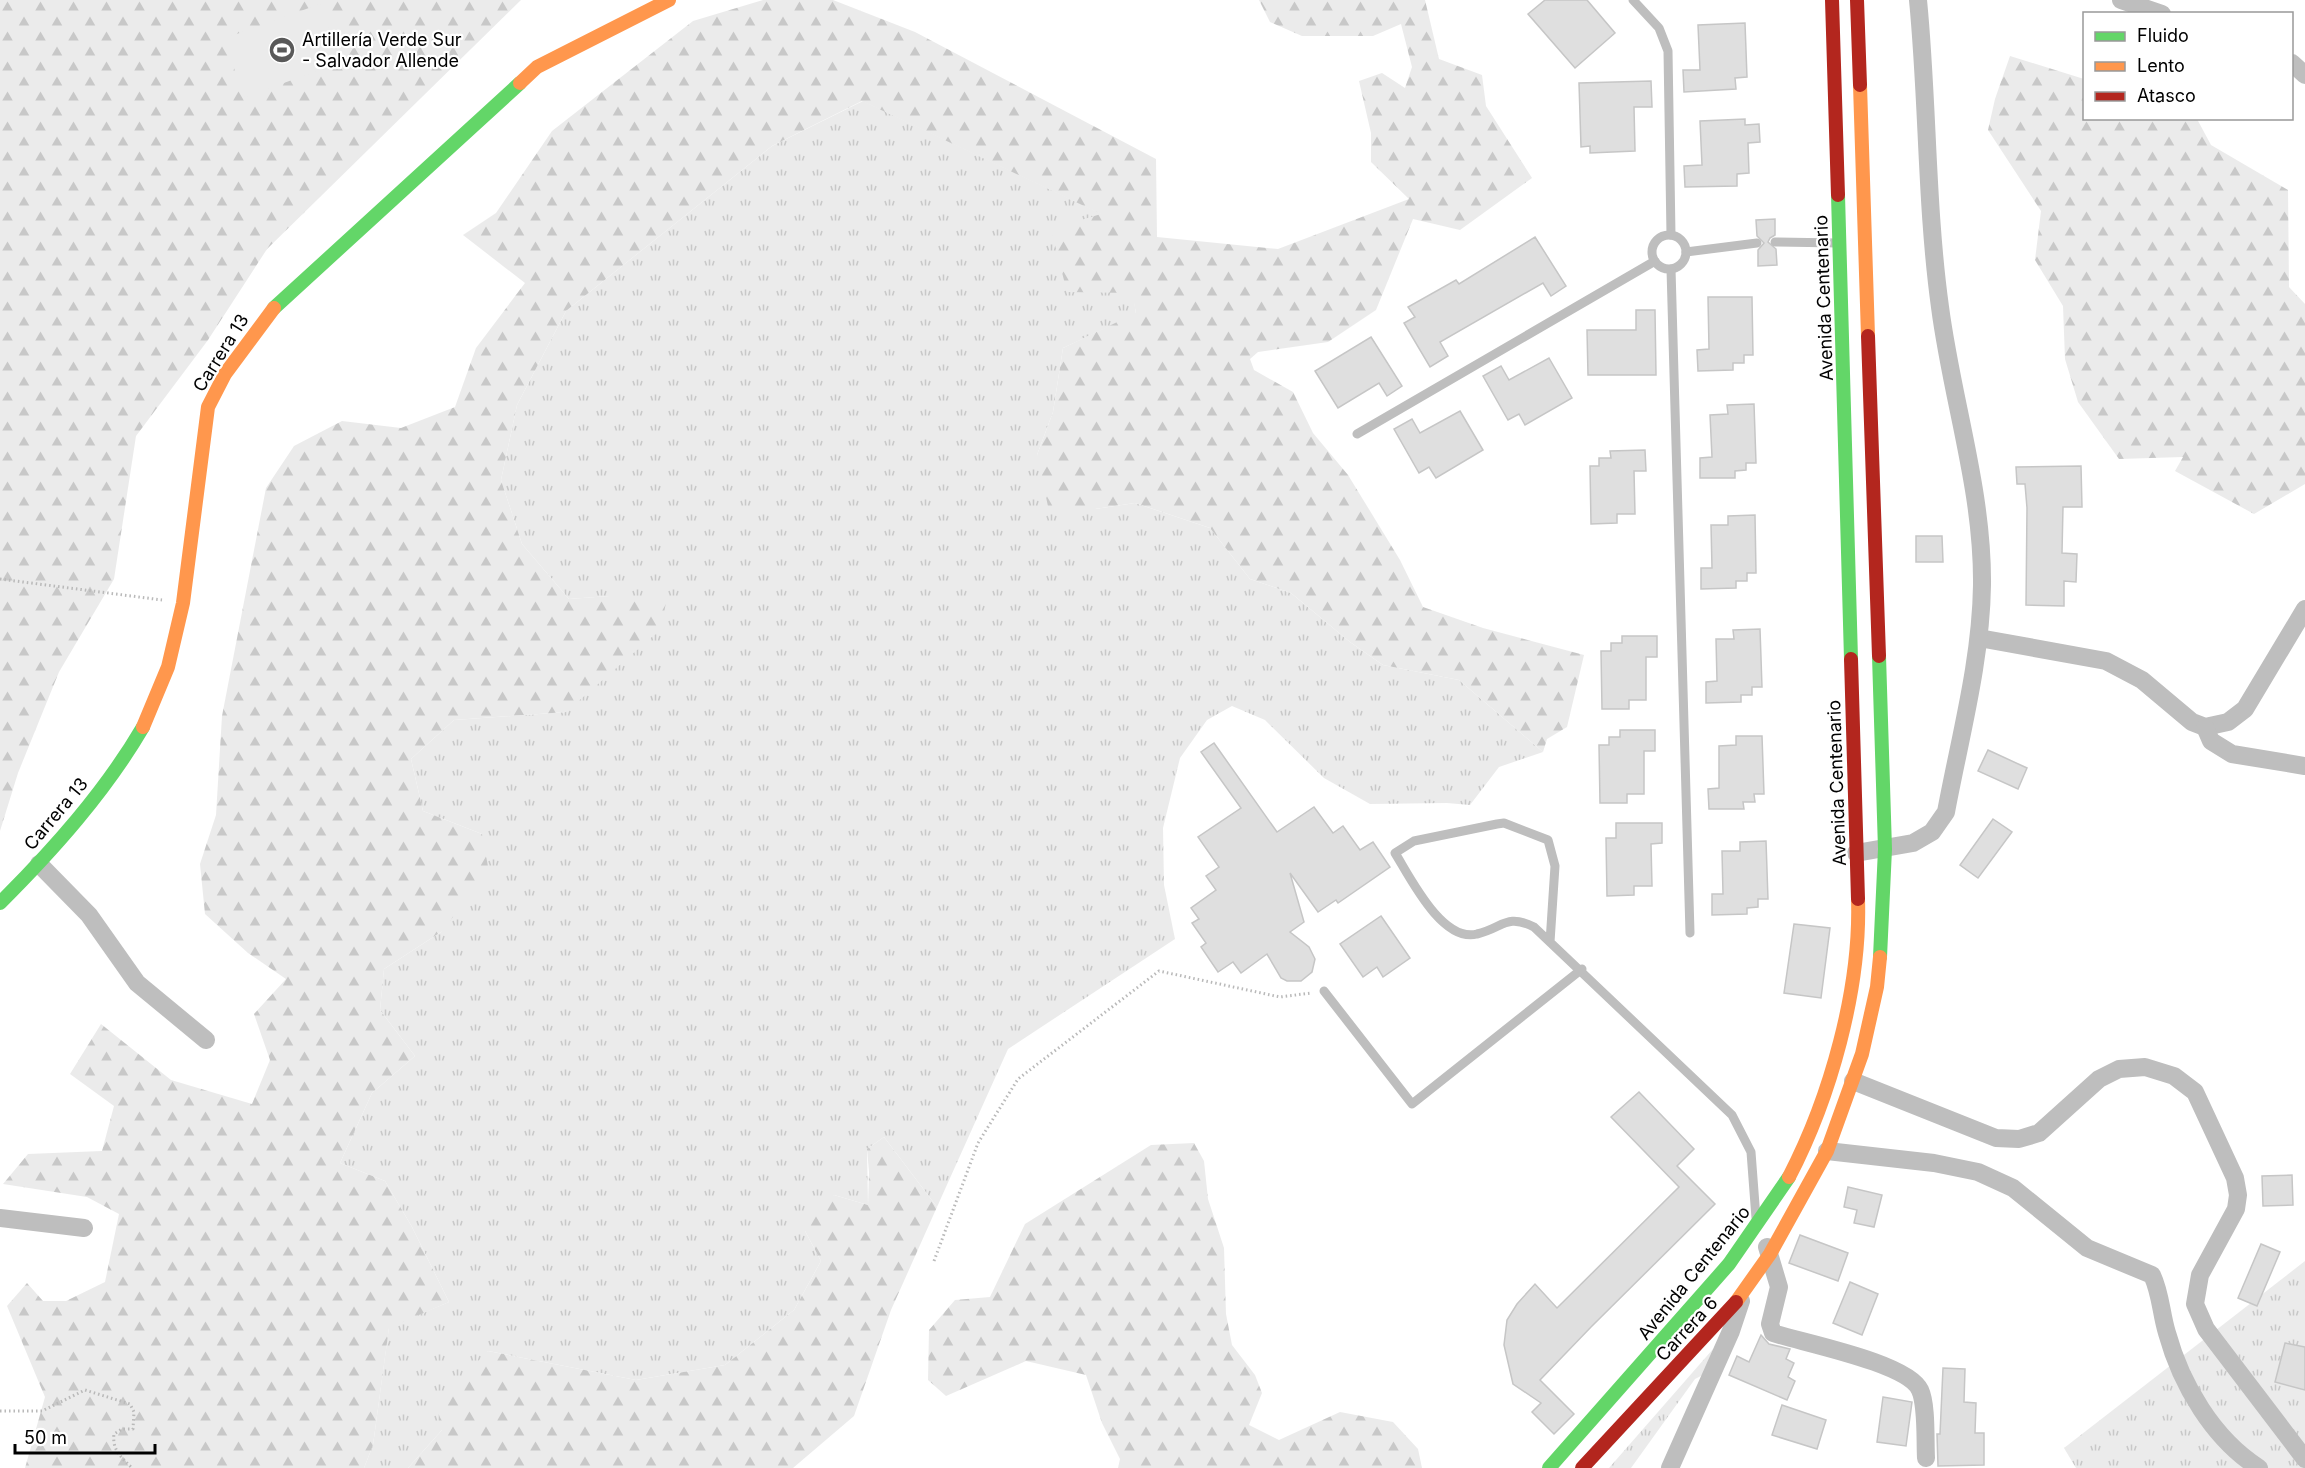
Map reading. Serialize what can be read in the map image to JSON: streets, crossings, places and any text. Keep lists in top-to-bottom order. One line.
{"streets":{"main road":["Avenida Centenario","Carrera 13","Carrera 6"]},"places":{"sports":["Artillería Verde Sur - Salvador Allende"]},"legend":["Fluido","Lento","Atasco"],"scale_bar":"50 m"}
